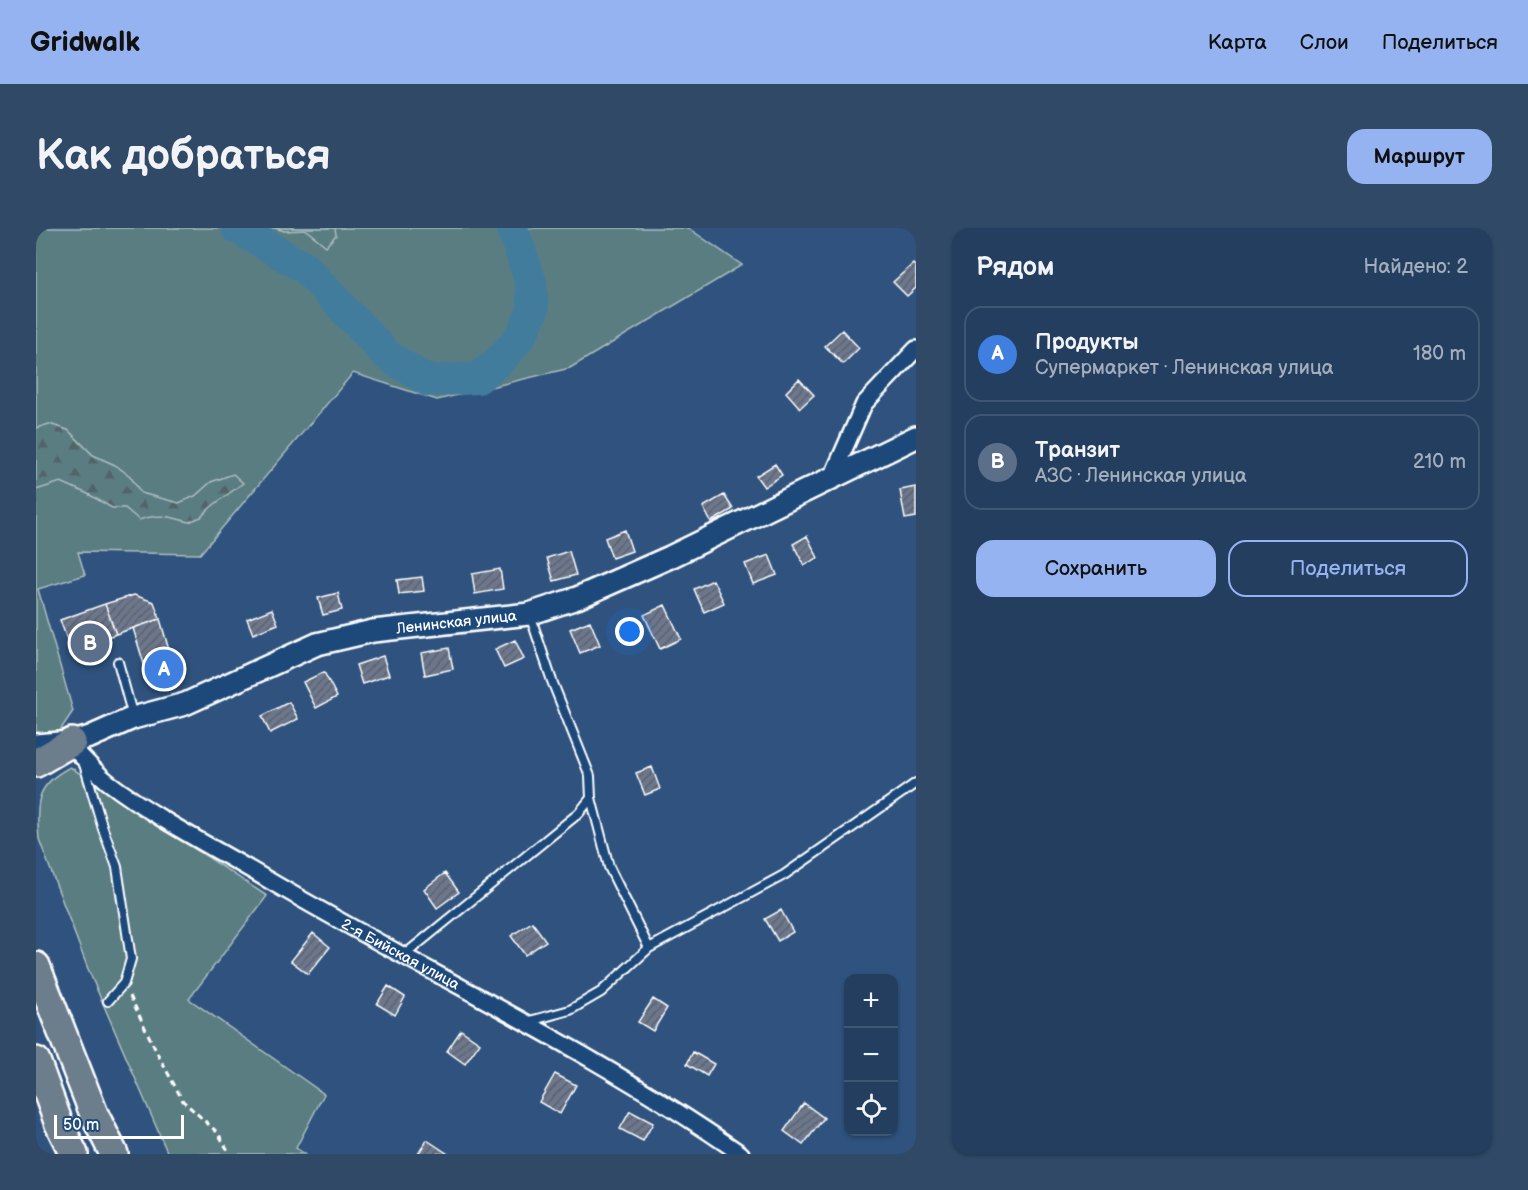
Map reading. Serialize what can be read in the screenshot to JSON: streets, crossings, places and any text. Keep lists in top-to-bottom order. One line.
{"streets":{"street":["Ленинская улица","2-я Бийская улица"]},"crossings":[["Ленинская улица","2-я Бийская улица"]],"scale_bar":"50 m","page":{"header":"Gridwalk","nav":["Карта","Слои","Поделиться"],"buttons":["Маршрут",["Сохранить","Поделиться"]],"title":"Как добраться","heading":["Рядом","Найдено: 2"],"list":[{"mark":"A","name":"Продукты","note":"Супермаркет · Ленинская улица","value":"180 m"},{"mark":"B","name":"Транзит","note":"АЗС · Ленинская улица","value":"210 m"}],"pins":["B","A"],"map_buttons":["+","−"],"scale":"50 m"}}
